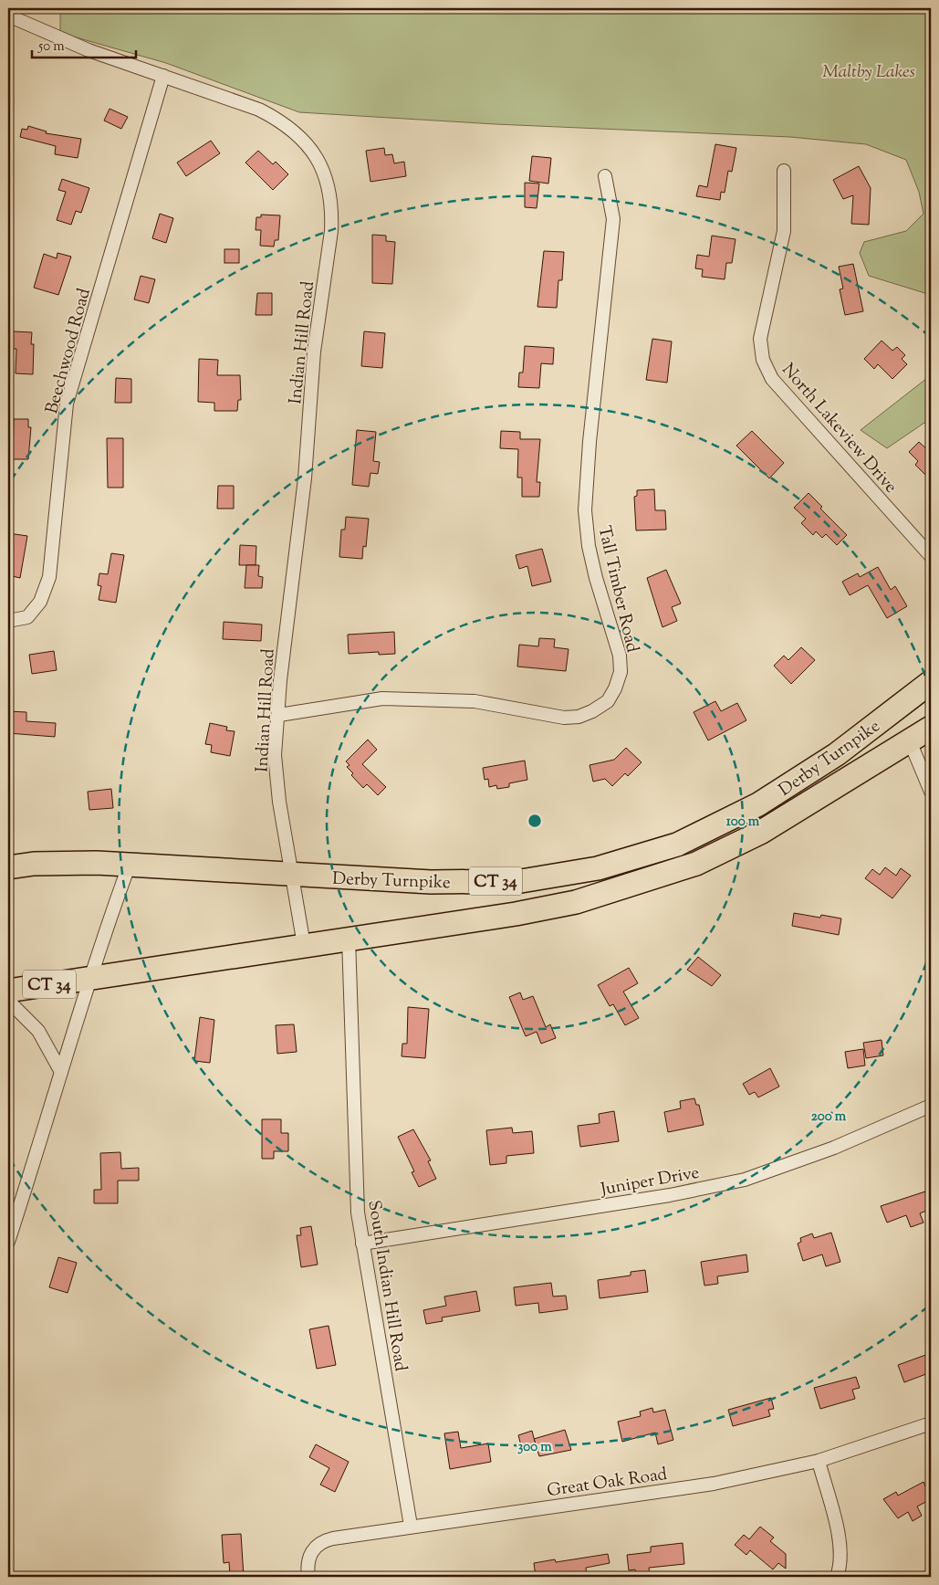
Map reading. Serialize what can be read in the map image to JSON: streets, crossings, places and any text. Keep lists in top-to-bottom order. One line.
{"streets":{"highway":["Derby Turnpike","CT 34"],"street":["Indian Hill Road","Beechwood Road","North Lakeview Drive","Tall Timber Road","Juniper Drive","South Indian Hill Road","Great Oak Road"]},"crossings":[["Indian Hill Road","Beechwood Road"],["Indian Hill Road","Tall Timber Road"],["Indian Hill Road","Derby Turnpike"],["Derby Turnpike","South Indian Hill Road"],["Juniper Drive","South Indian Hill Road"],["South Indian Hill Road","Great Oak Road"]],"parks":["Maltby Lakes"],"scale_bar":"50 m","rings":["100 m","200 m","300 m"]}
